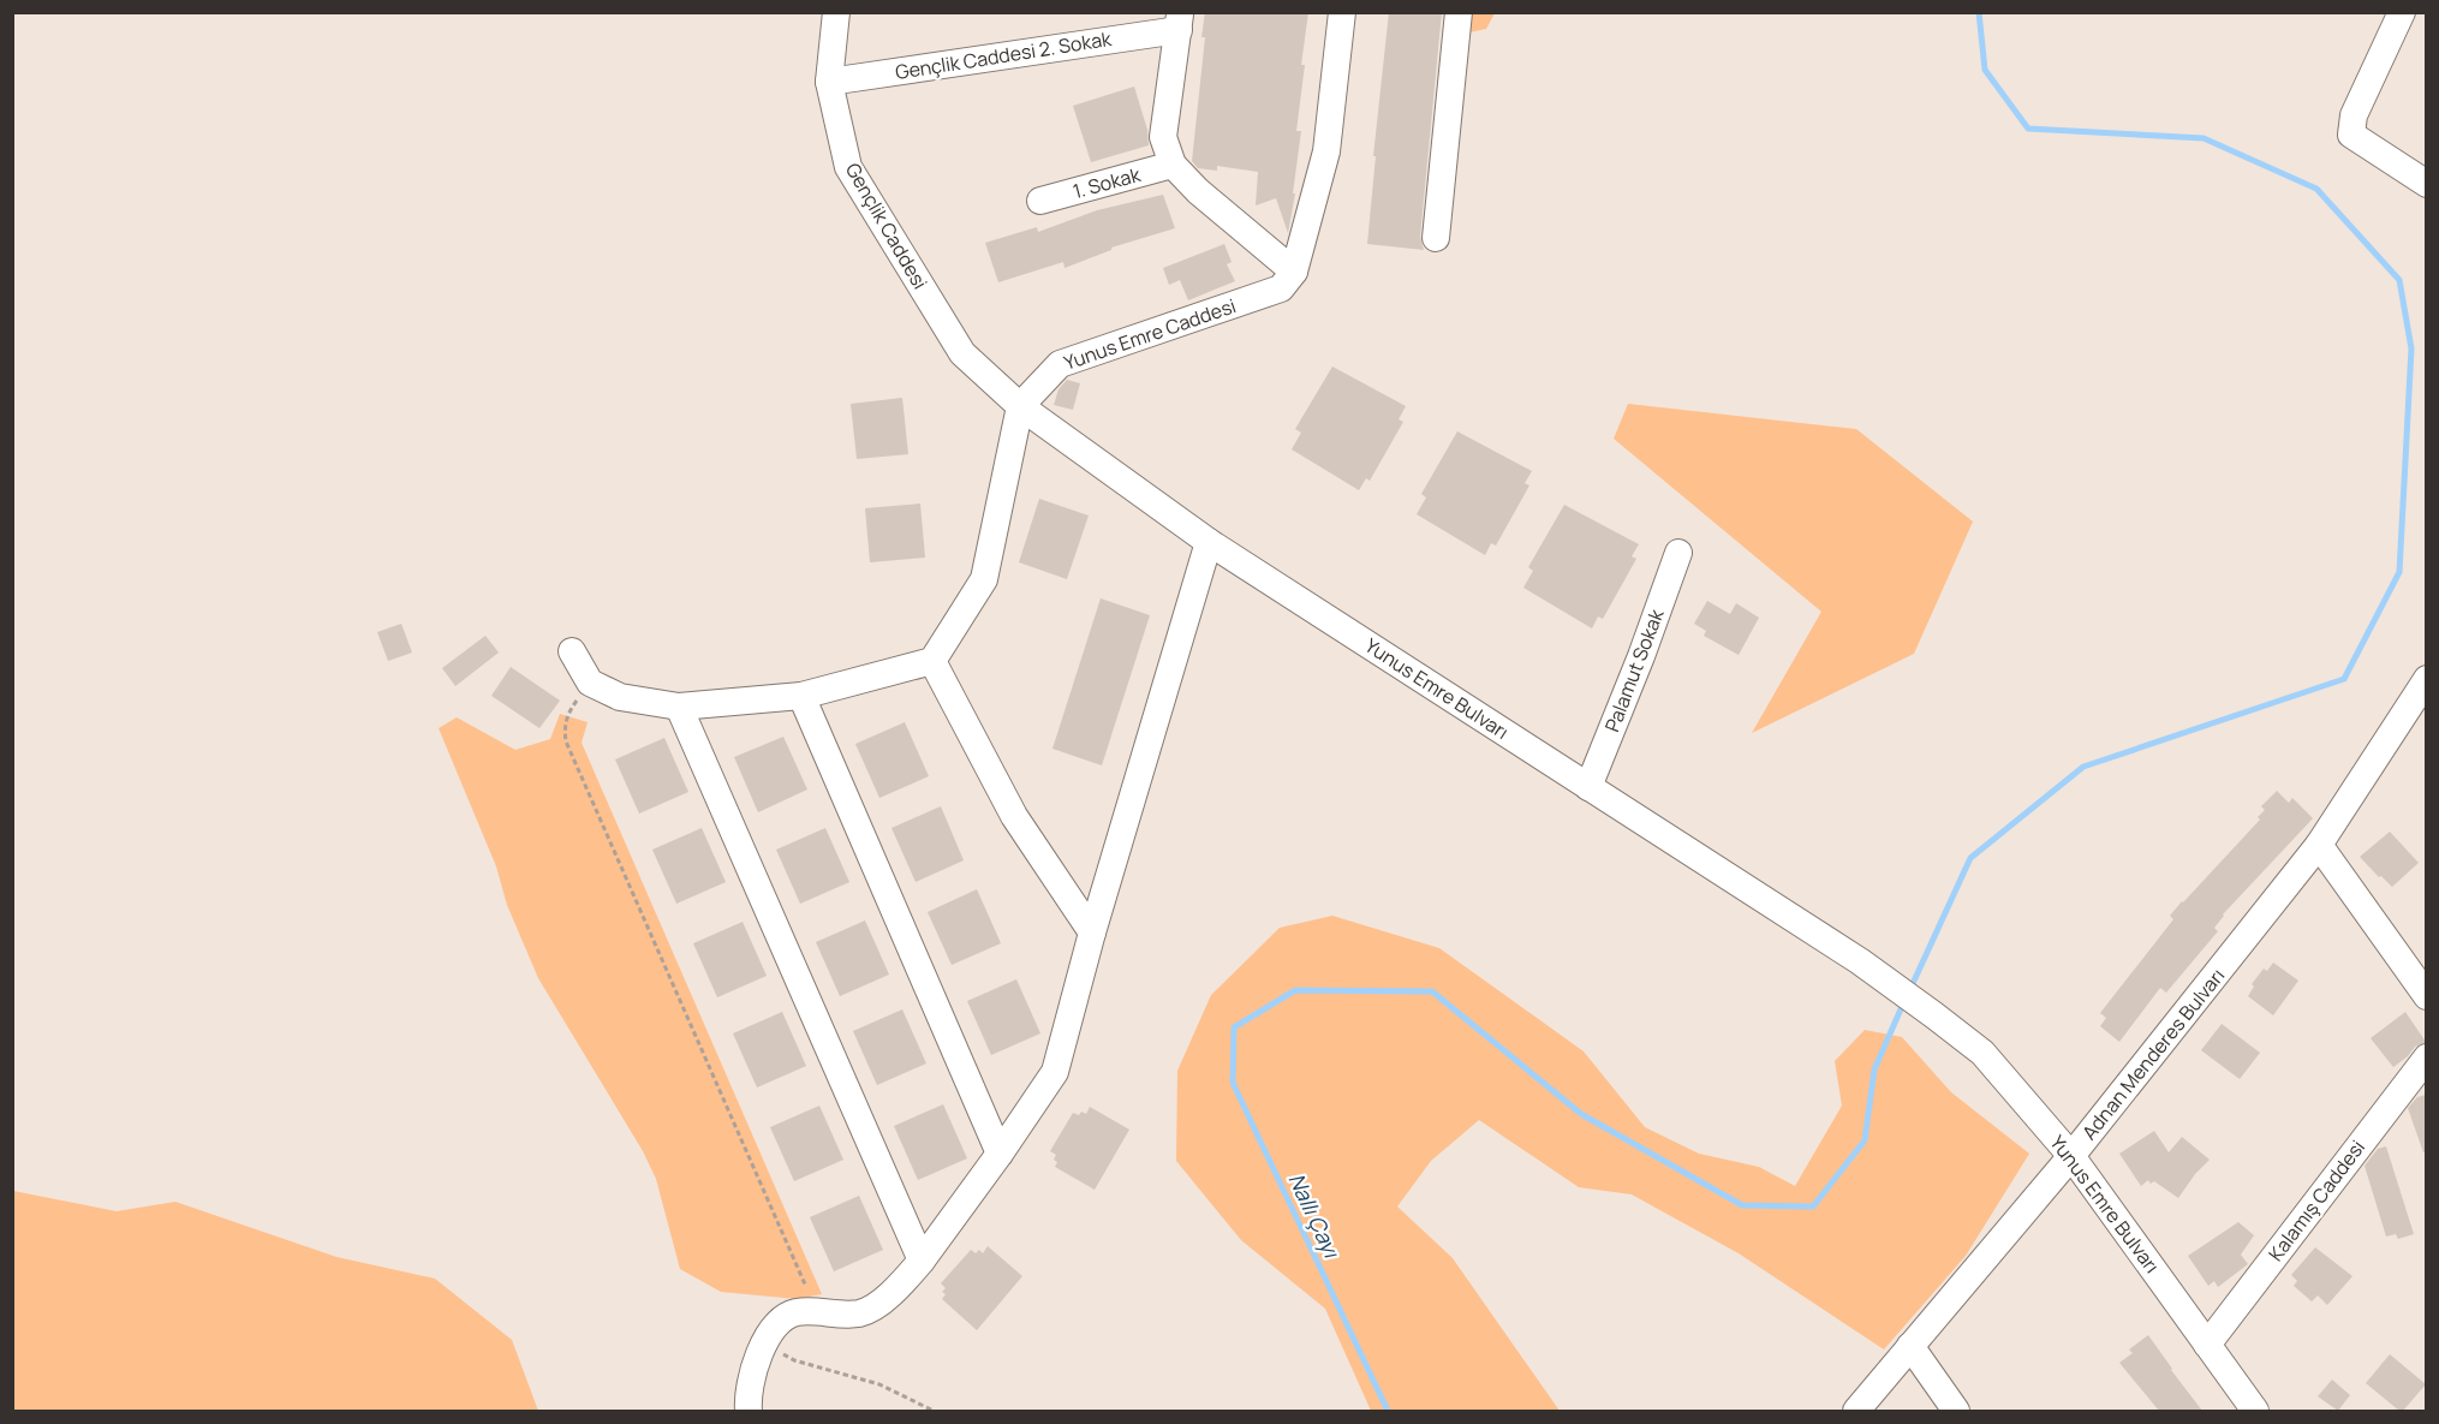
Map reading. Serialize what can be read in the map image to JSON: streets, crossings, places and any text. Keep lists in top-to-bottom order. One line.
{"streets":{"street":["Gençlik Caddesi 2. Sokak","1. Sokak","Gençlik Caddesi","Yunus Emre Caddesi","Palamut Sokak","Yunus Emre Bulvarı","Adnan Menderes Bulvarı","Kalamış Caddesi"]},"crossings":[["Gençlik Caddesi 2. Sokak","Gençlik Caddesi"],["Gençlik Caddesi","Yunus Emre Caddesi"],["Gençlik Caddesi","Yunus Emre Bulvarı"],["Yunus Emre Caddesi","Yunus Emre Bulvarı"],["Palamut Sokak","Yunus Emre Bulvarı"],["Yunus Emre Bulvarı","Adnan Menderes Bulvarı"],["Yunus Emre Bulvarı","Kalamış Caddesi"]],"water":["Nallı Çayı"]}
